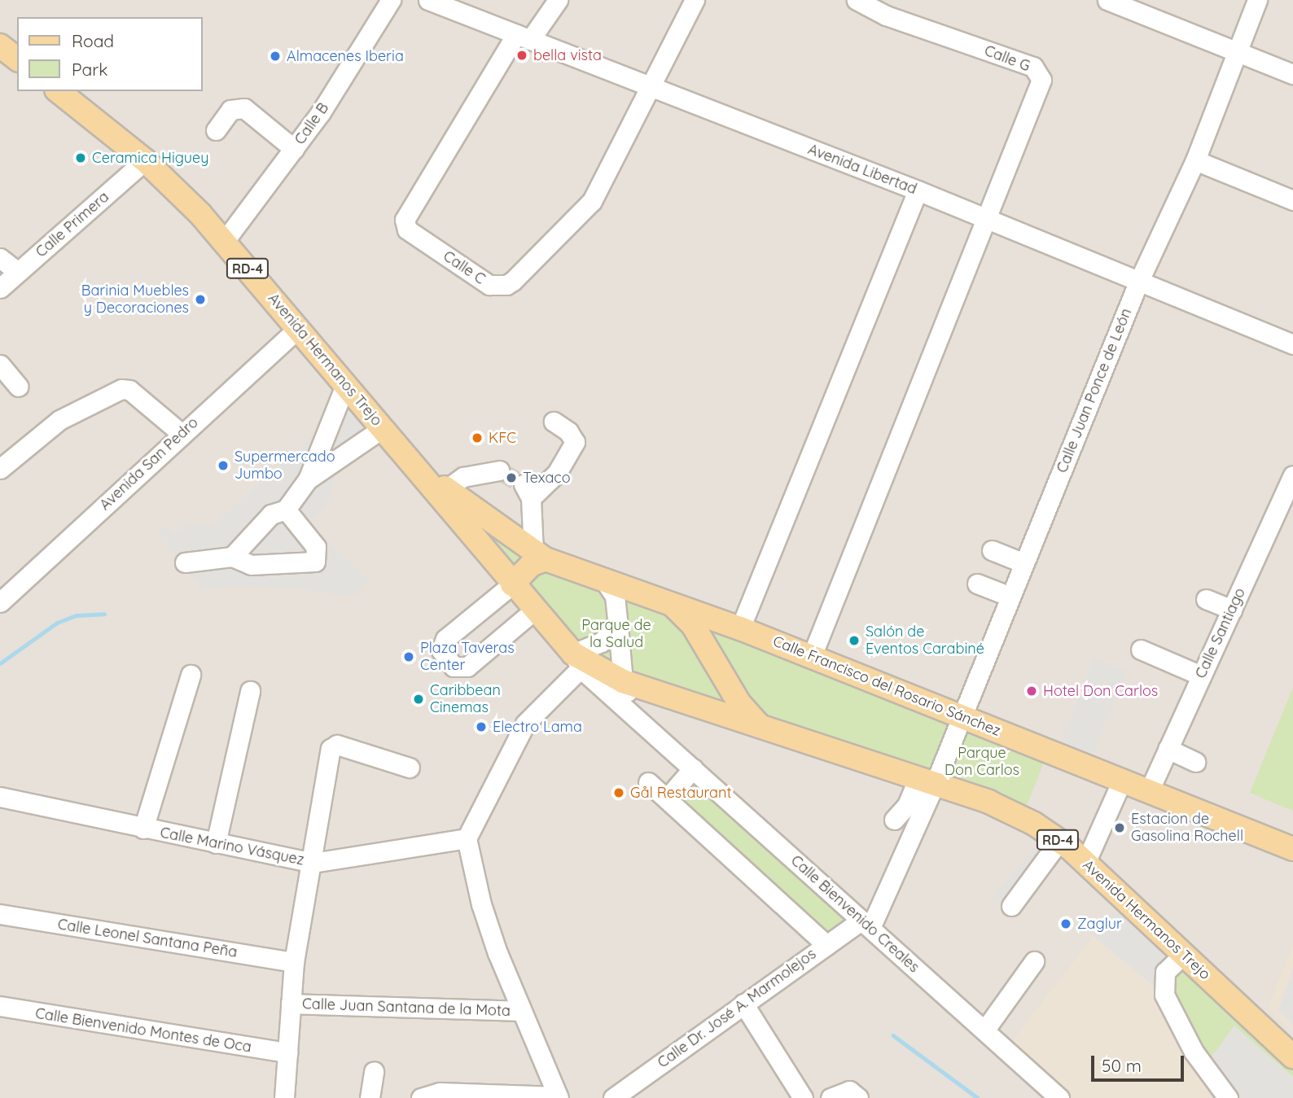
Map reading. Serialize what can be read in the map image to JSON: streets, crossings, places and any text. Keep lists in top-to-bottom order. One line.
{"streets":{"main road":["RD-4","Avenida Hermanos Trejo","Calle Francisco del Rosario Sánchez"],"street":["Calle G","Calle B","Avenida Libertad","Calle Primera","Calle C","Calle Juan Ponce de León","Avenida San Pedro","Calle Santiago","Calle Marino Vásquez","Calle Bienvenido Creales","Calle Leonel Santana Peña","Calle Juan Santana de la Mota","Calle Dr. José A. Marmolejos","Calle Bienvenido Montes de Oca"]},"crossings":[["Calle G","Avenida Libertad"],["Calle B","Avenida Hermanos Trejo"],["Avenida Libertad","Calle C"],["Avenida Libertad","Calle Juan Ponce de León"],["Calle Primera","Avenida Hermanos Trejo"],["Avenida Hermanos Trejo","Calle Juan Ponce de León"],["Avenida Hermanos Trejo","Avenida San Pedro"],["Avenida Hermanos Trejo","Calle Francisco del Rosario Sánchez"],["Avenida Hermanos Trejo","Calle Bienvenido Creales"],["Calle Juan Ponce de León","Calle Francisco del Rosario Sánchez"],["Calle Santiago","Calle Francisco del Rosario Sánchez"],["Calle Bienvenido Creales","Calle Dr. José A. Marmolejos"]],"parks":["Parque de la Salud","Parque Don Carlos"],"places":["bella vista","Almacenes Iberia","Ceramica Higuey","Barinia Muebles y Decoraciones","KFC","Supermercado Jumbo","Texaco","Salón de Eventos Carabiné","Plaza Taveras Center","Hotel Don Carlos","Caribbean Cinemas","Electro Lama","Gål Restaurant","Estacion de Gasolina Rochell","Zaglur"],"legend":["Road","Park"],"scale_bar":"50 m"}
